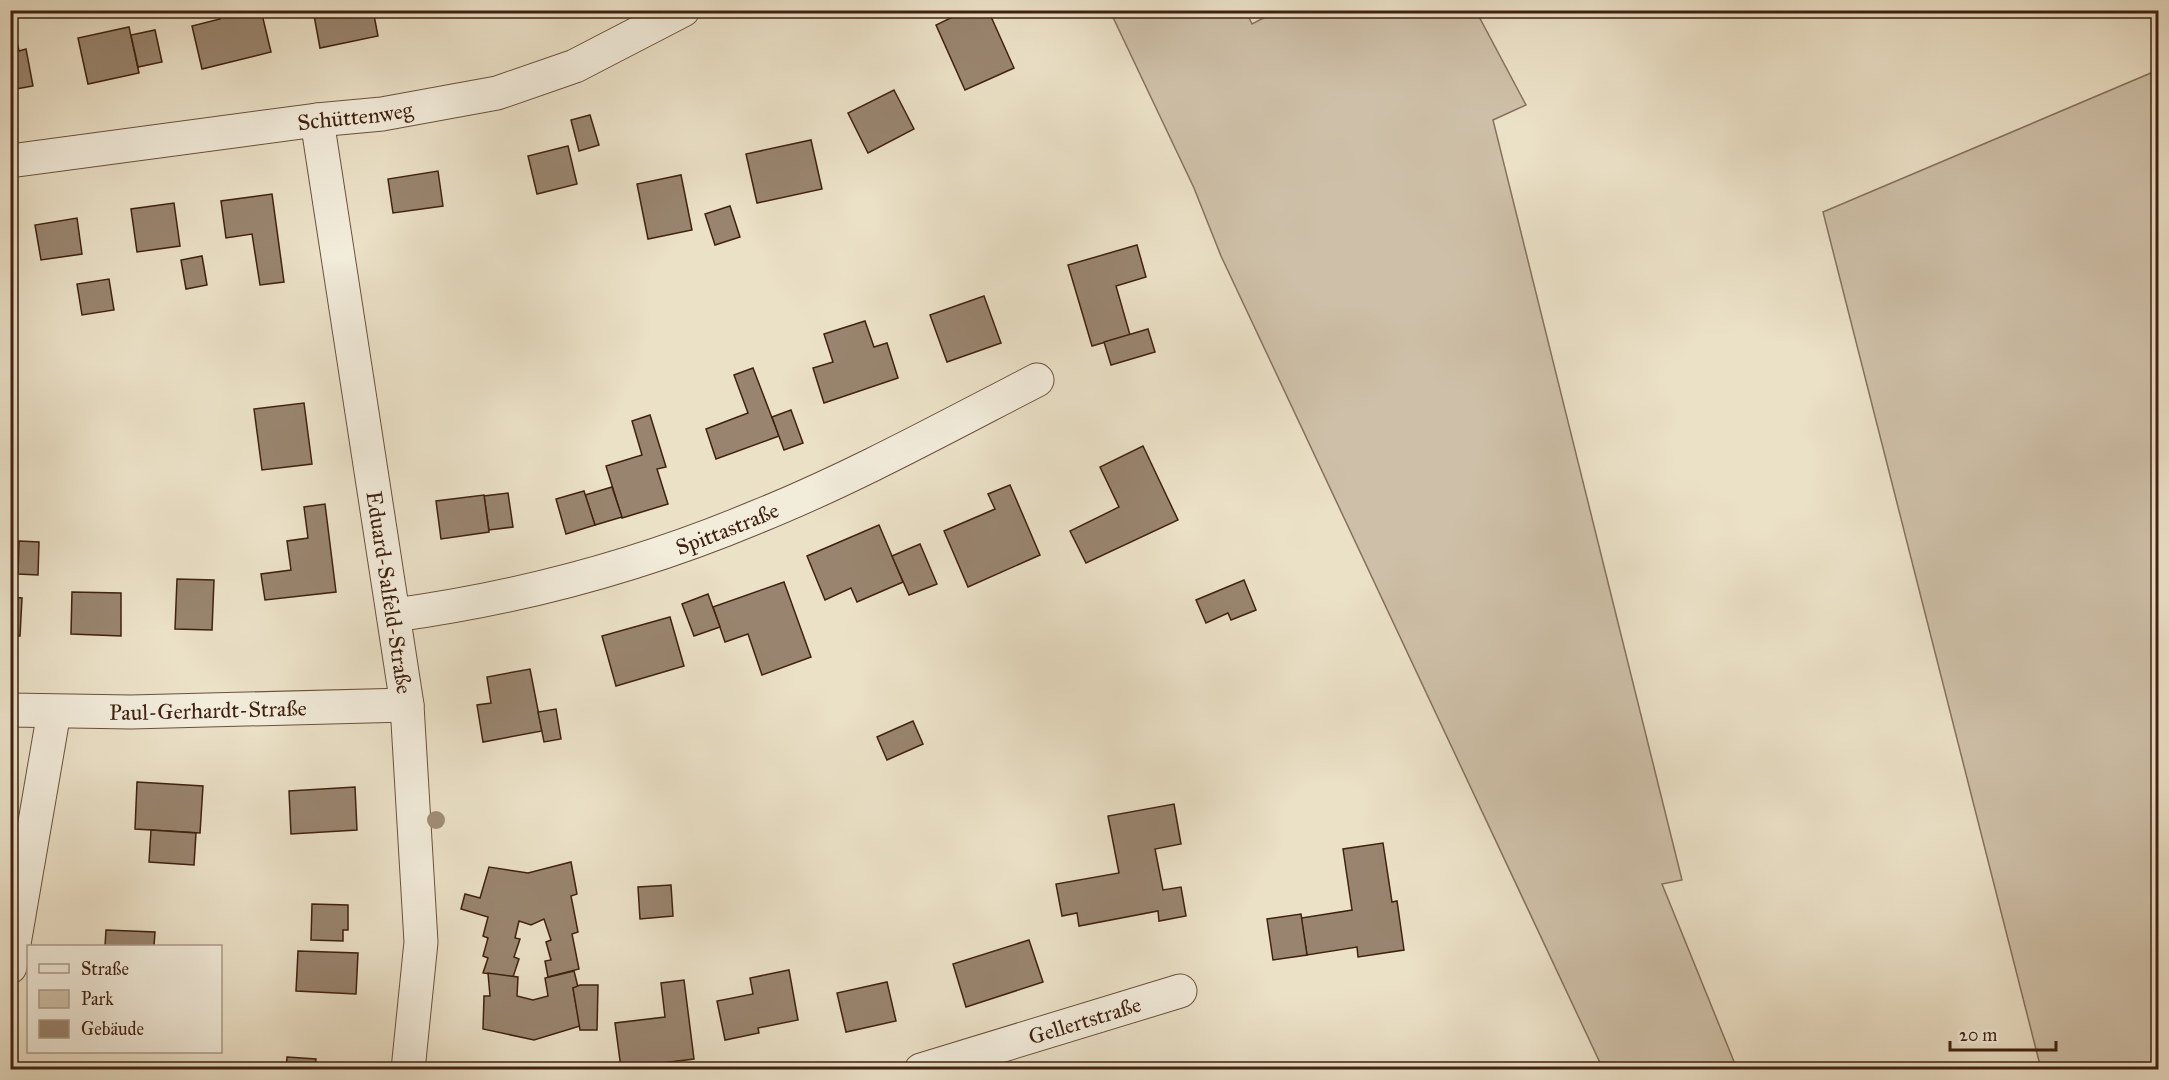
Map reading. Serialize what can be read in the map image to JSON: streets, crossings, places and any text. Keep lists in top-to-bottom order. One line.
{"streets":{"street":["Schüttenweg","Spittastraße","Eduard-Salfeld-Straße","Paul-Gerhardt-Straße","Gellertstraße"]},"crossings":[["Schüttenweg","Eduard-Salfeld-Straße"],["Spittastraße","Eduard-Salfeld-Straße"],["Eduard-Salfeld-Straße","Paul-Gerhardt-Straße"]],"legend":["Straße","Park","Gebäude"],"scale_bar":"20 m"}
